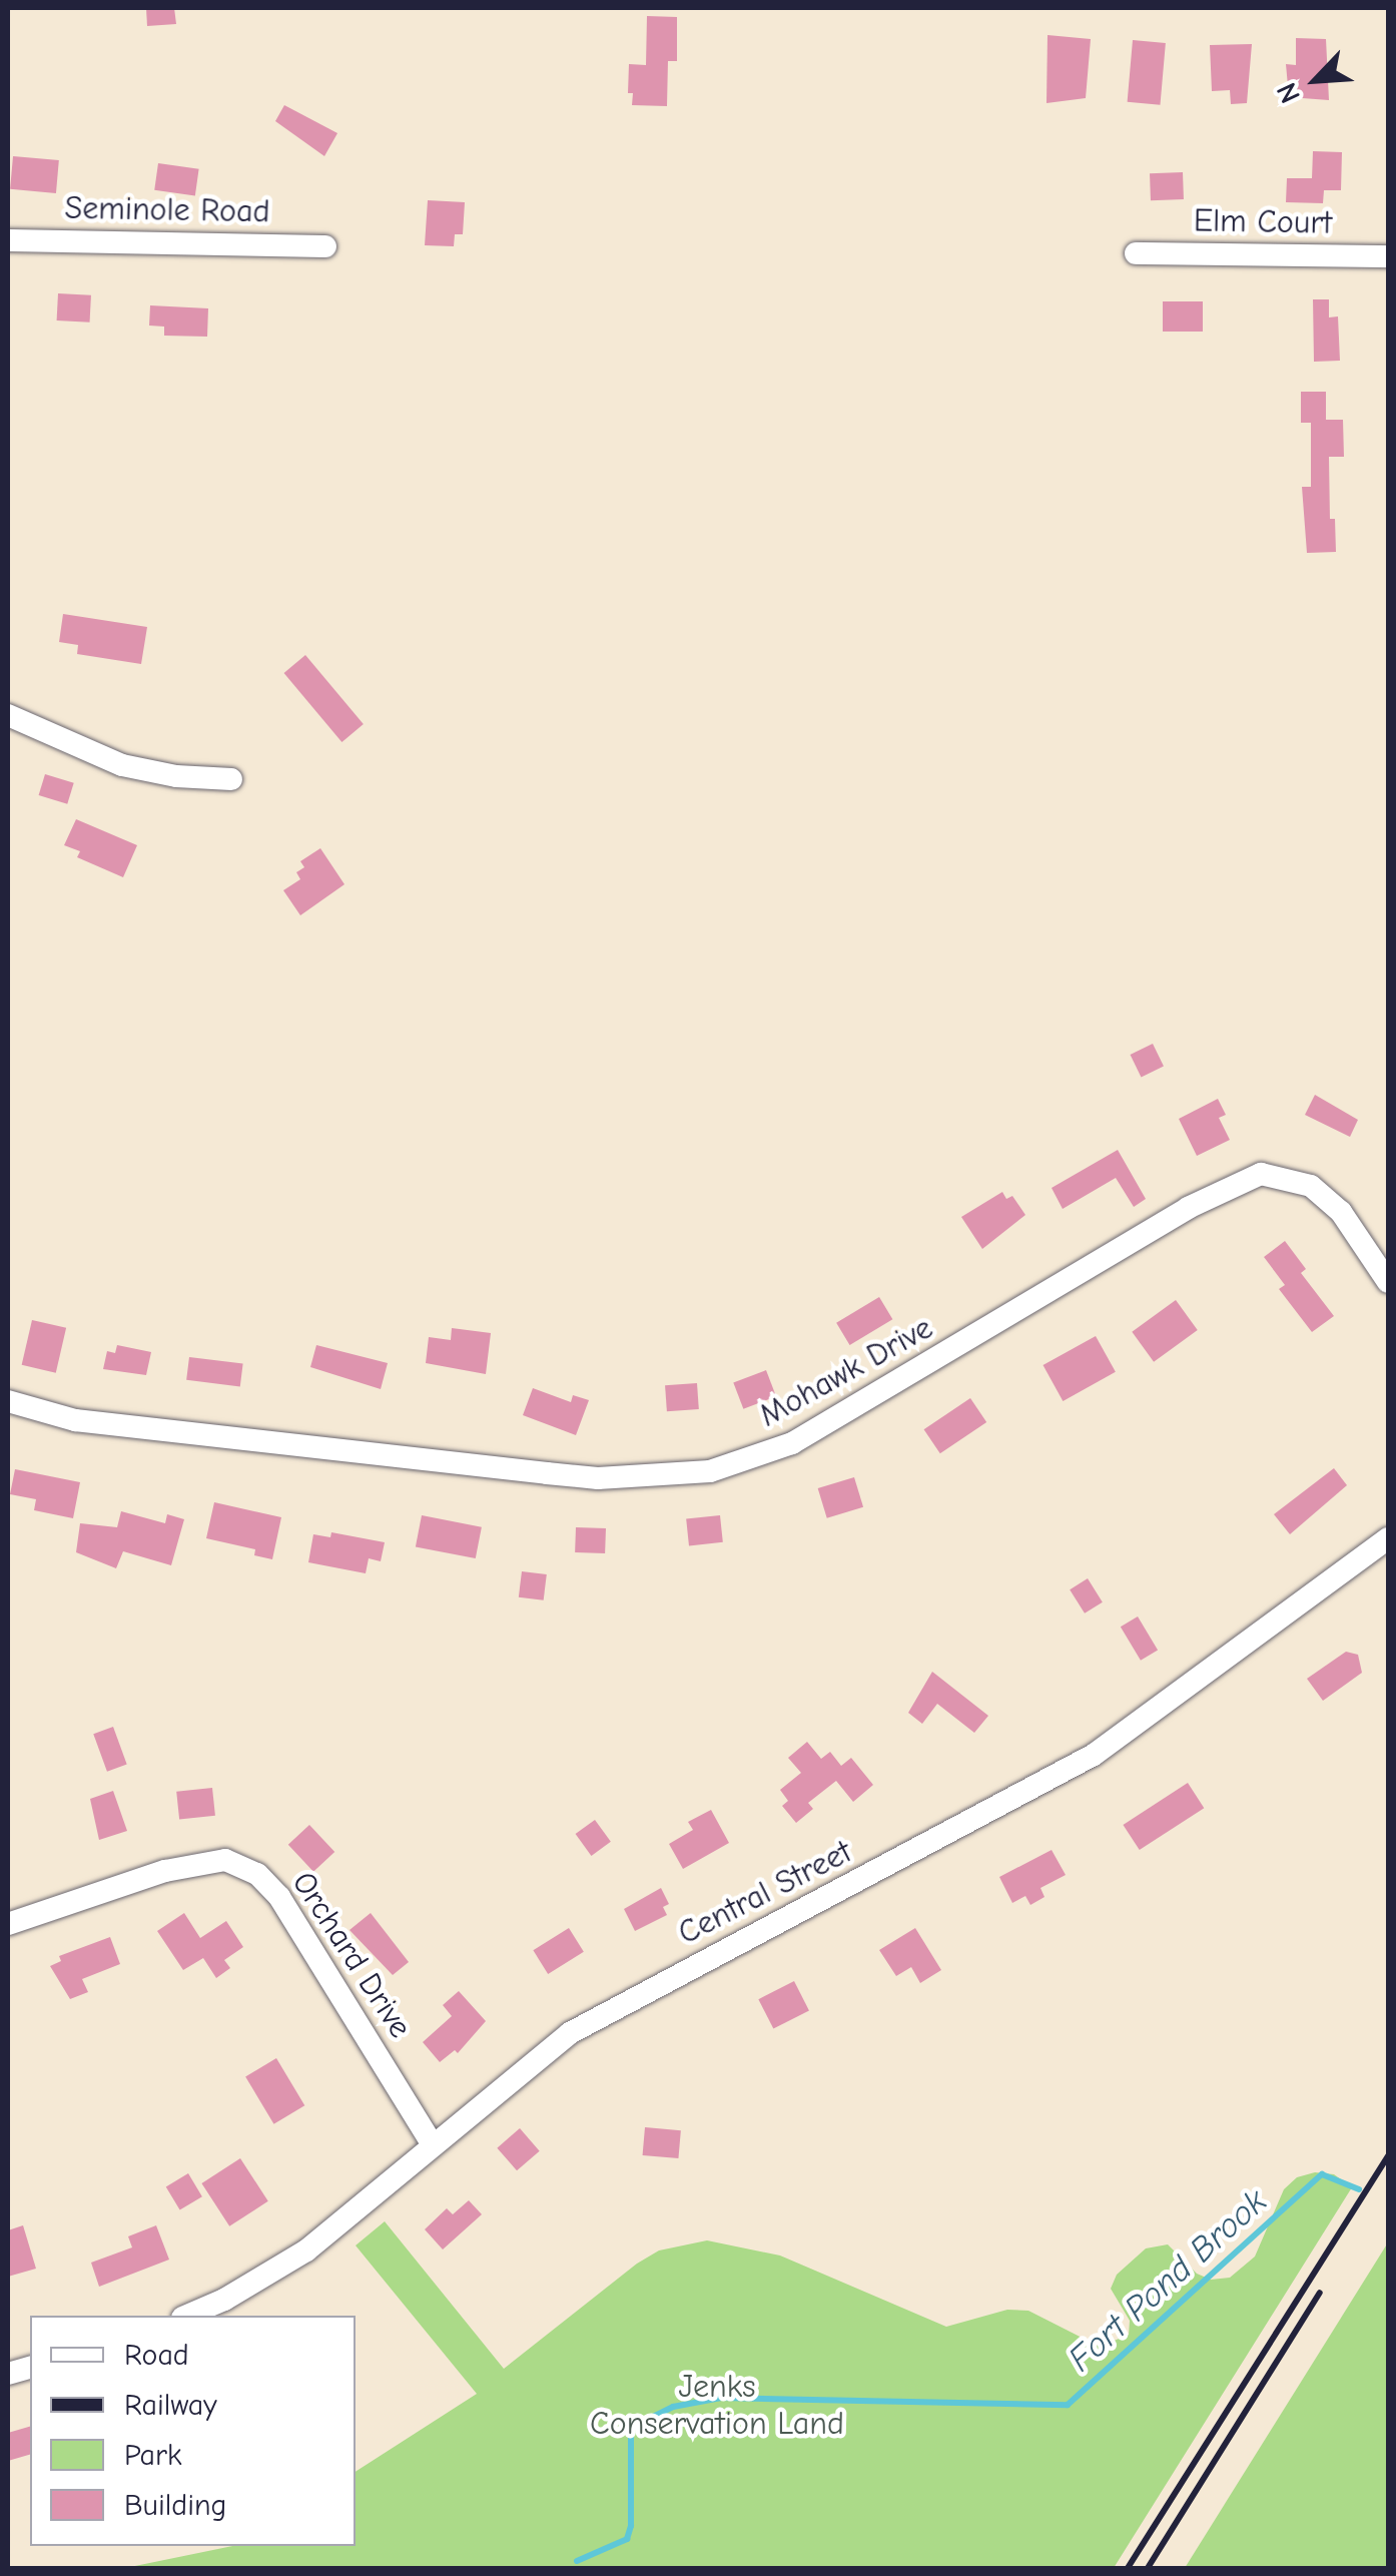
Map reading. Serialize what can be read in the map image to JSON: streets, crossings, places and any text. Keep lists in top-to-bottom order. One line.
{"streets":{"street":["Seminole Road","Elm Court","Mohawk Drive","Central Street","Orchard Drive"]},"crossings":[["Central Street","Orchard Drive"]],"water":["Fort Pond Brook"],"parks":["Jenks Conservation Land"],"legend":["Road","Railway","Park","Building"],"north":"bottom left"}
